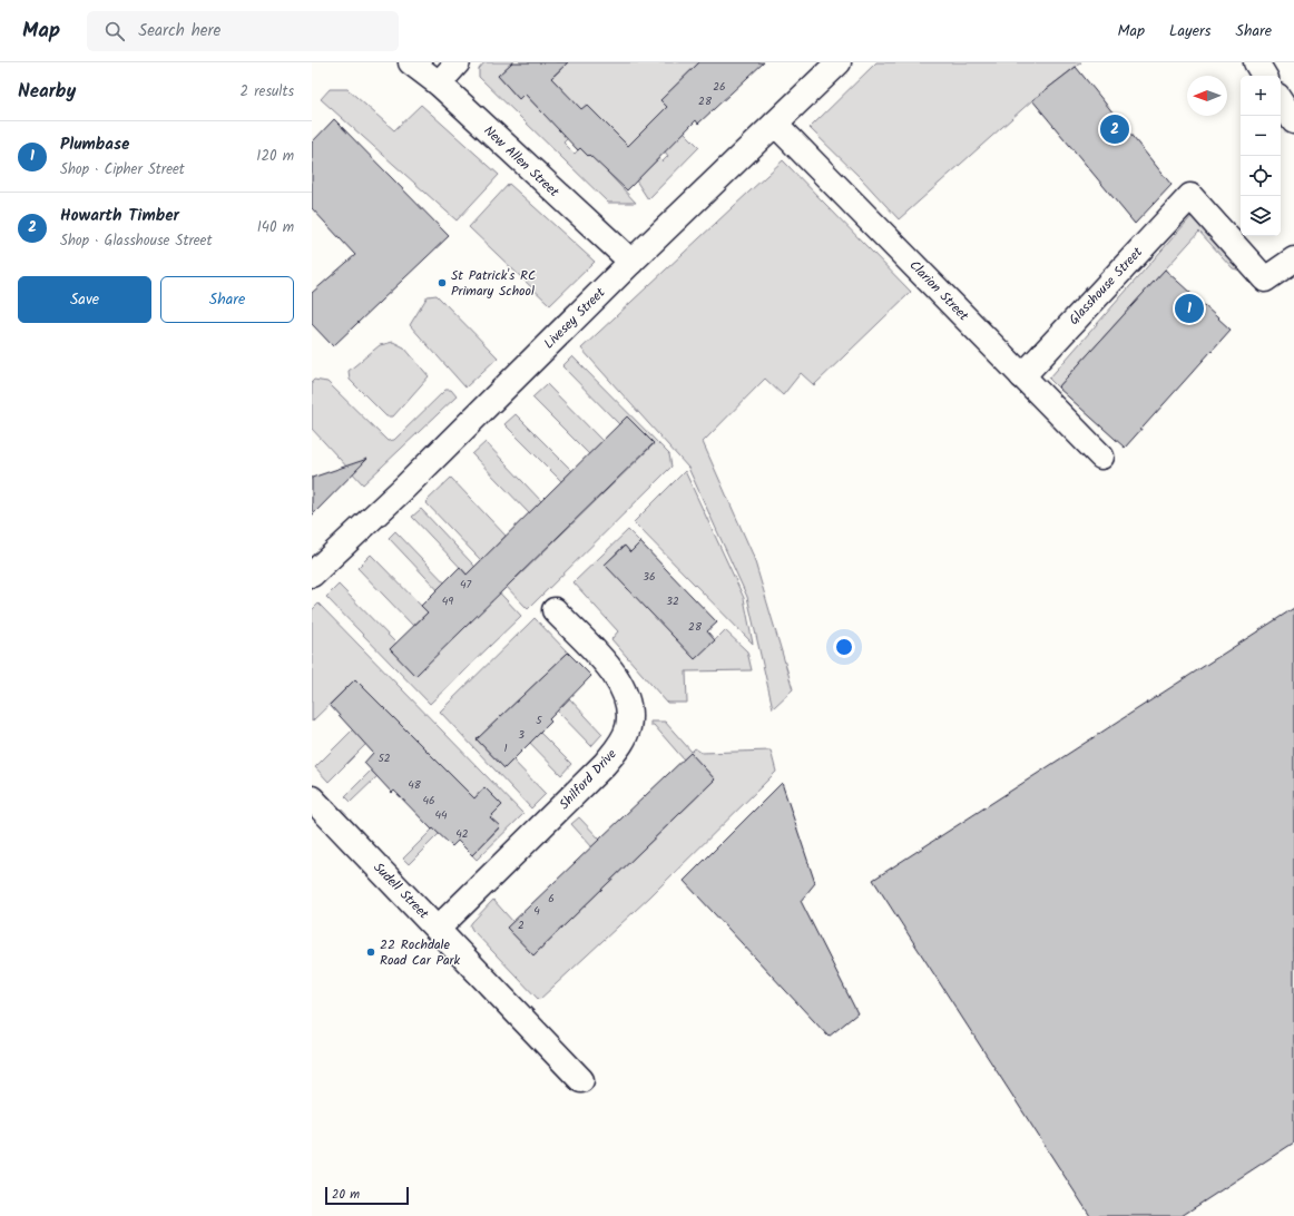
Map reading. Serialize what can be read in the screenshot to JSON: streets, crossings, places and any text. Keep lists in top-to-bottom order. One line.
{"streets":{"main road":["New Allen Street","Glasshouse Street","Clarion Street","Livesey Street","Shilford Drive","Sudell Street"]},"crossings":[["New Allen Street","Livesey Street"],["Glasshouse Street","Clarion Street"],["Clarion Street","Livesey Street"],["Shilford Drive","Sudell Street"]],"places":["St Patrick's RC Primary School","22 Rochdale Road Car Park"],"house_numbers":["26","28","36","47","49","32","28","5","3","1","52","48","46","44","42","6","4","2"],"scale_bar":"20 m","north":"left","page":{"header":"Map","search":"Search here","nav":["Map","Layers","Share"],"heading":["Nearby","2 results"],"map_buttons":["+","−"],"pins":["2","1"],"list":[{"mark":"1","name":"Plumbase","note":"Shop · Cipher Street","value":"120 m"},{"mark":"2","name":"Howarth Timber","note":"Shop · Glasshouse Street","value":"140 m"}],"buttons":["Save","Share"],"scale":"20 m"}}
